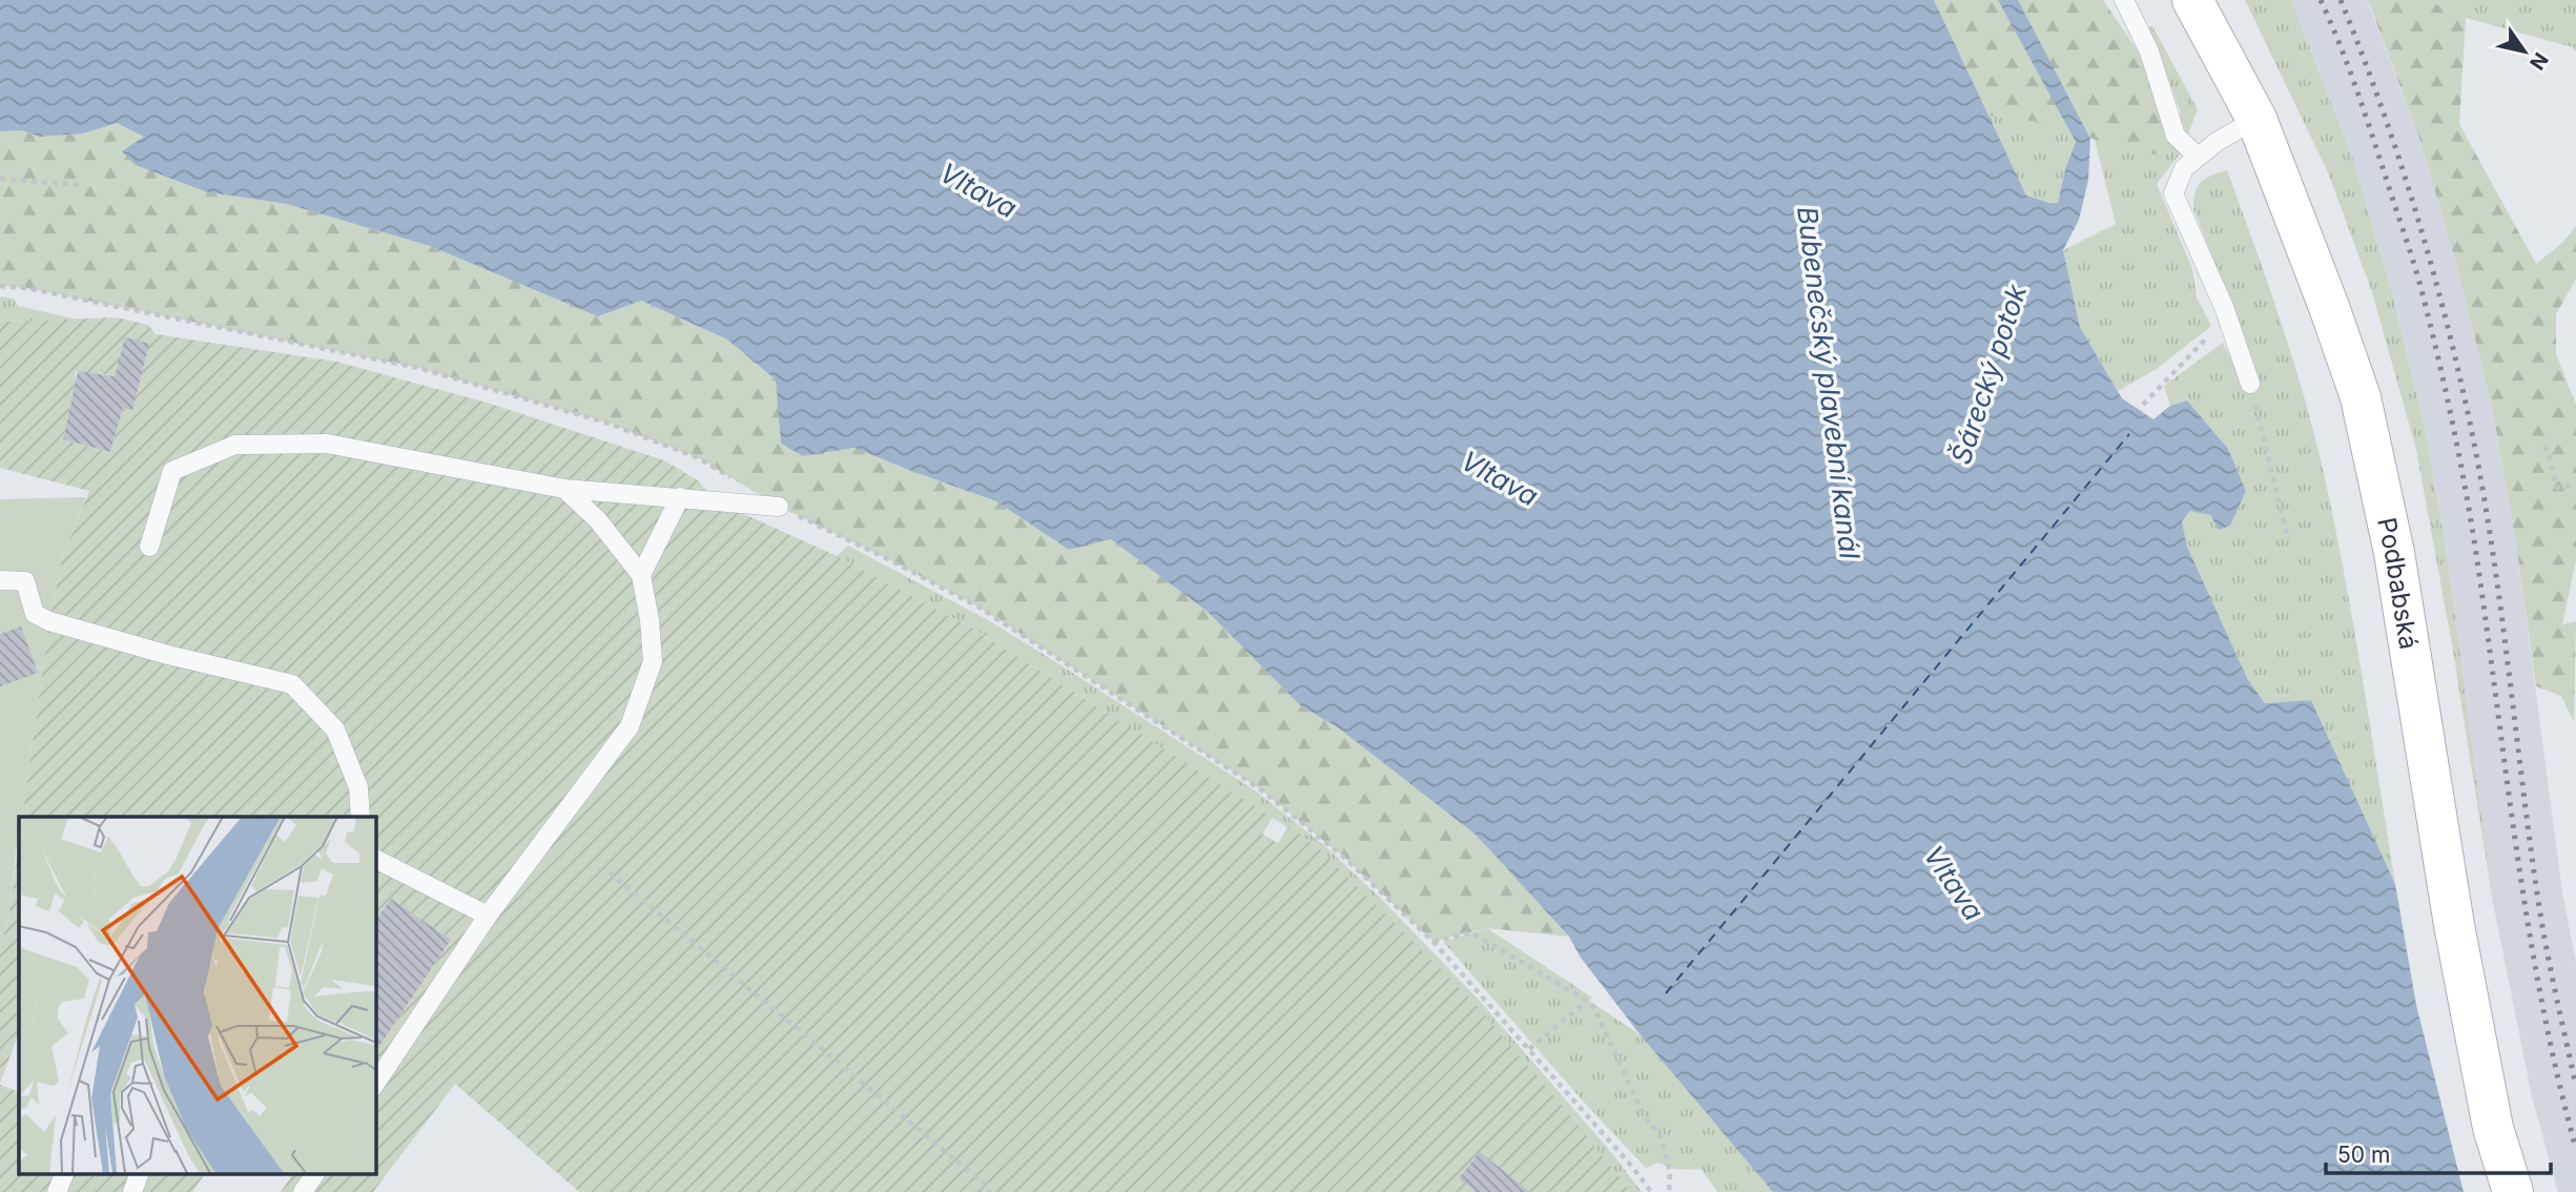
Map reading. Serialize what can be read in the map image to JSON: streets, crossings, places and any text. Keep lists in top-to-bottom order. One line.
{"streets":{"main road":["Podbabská"]},"water":["Vltava","Šárecký potok","Bubenečský plavební kanál"],"scale_bar":"50 m","north":"bottom right"}
